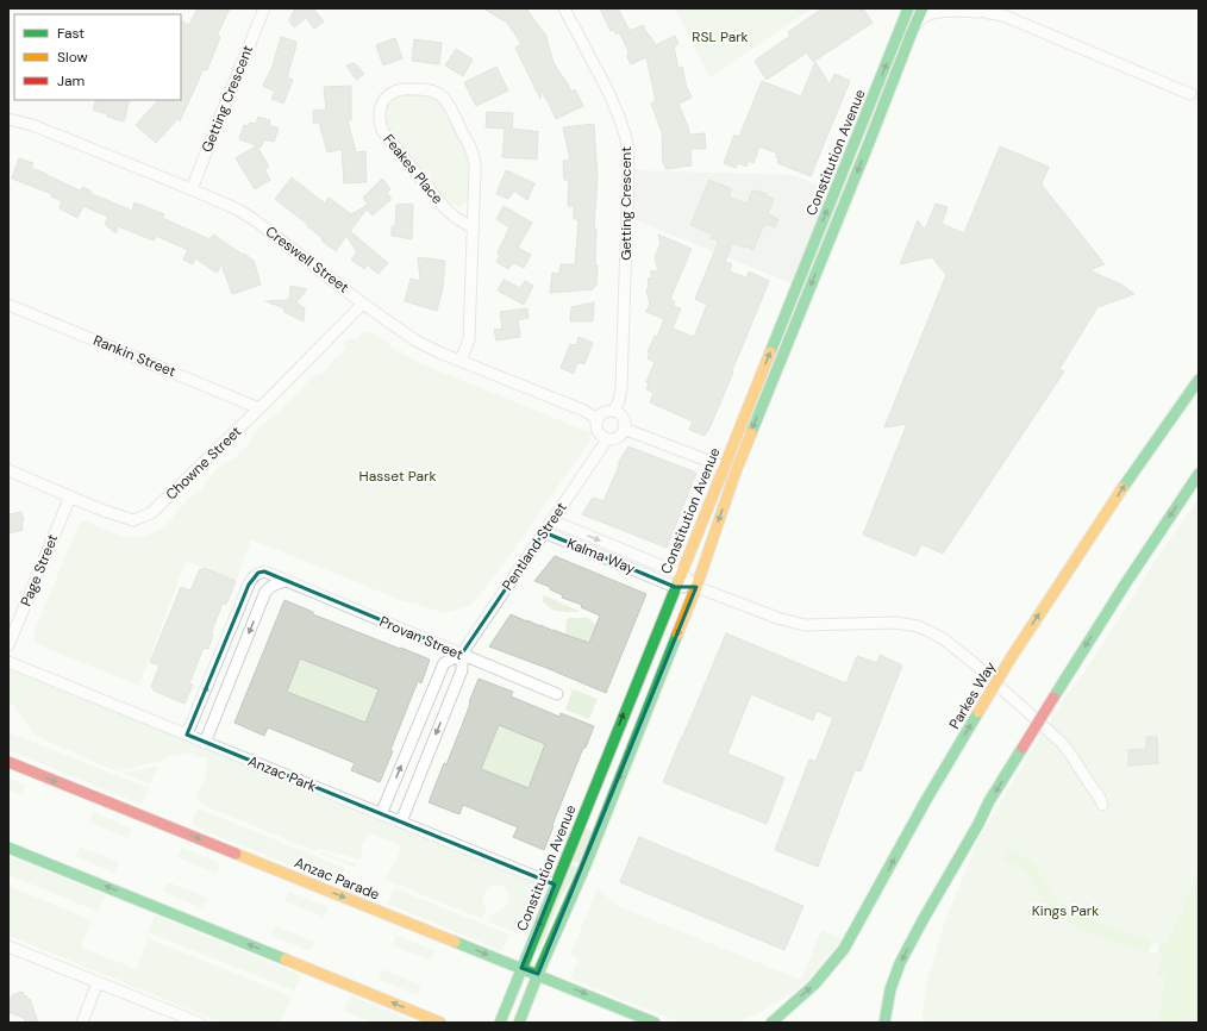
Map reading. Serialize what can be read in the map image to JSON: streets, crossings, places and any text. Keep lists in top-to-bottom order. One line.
{"streets":{"main road":["Constitution Avenue","Parkes Way","Anzac Parade"],"street":["Getting Crescent","Feakes Place","Creswell Street","Rankin Street","Chowne Street","Pentland Street","Kalma Way","Page Street","Provan Street","Anzac Park"]},"crossings":[["Getting Crescent","Creswell Street"],["Getting Crescent","Pentland Street"],["Constitution Avenue","Kalma Way"],["Constitution Avenue","Anzac Park"],["Constitution Avenue","Anzac Parade"],["Feakes Place","Creswell Street"],["Creswell Street","Chowne Street"],["Creswell Street","Pentland Street"],["Rankin Street","Chowne Street"],["Chowne Street","Page Street"],["Pentland Street","Kalma Way"],["Pentland Street","Provan Street"],["Pentland Street","Anzac Park"],["Provan Street","Anzac Park"]],"parks":["RSL Park","Hasset Park","Kings Park"],"legend":["Fast","Slow","Jam"]}
